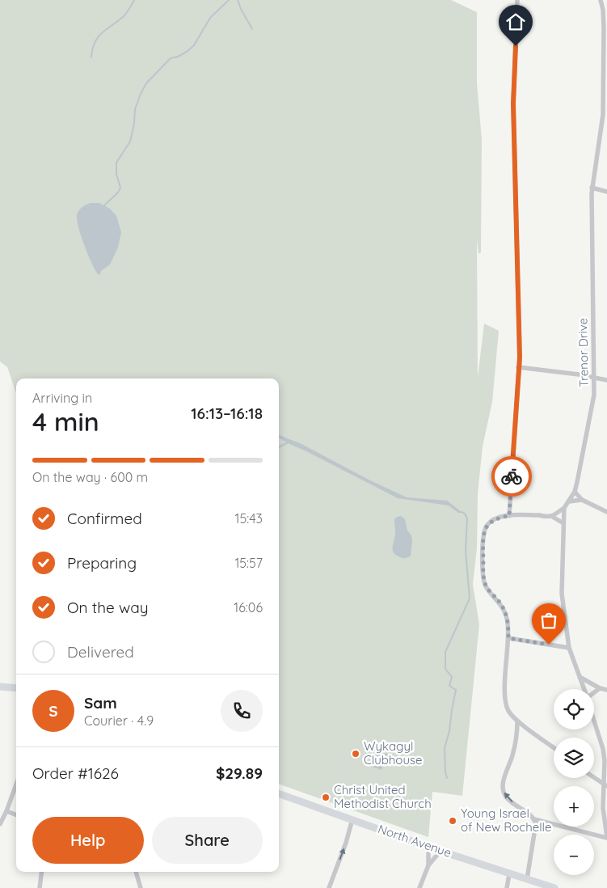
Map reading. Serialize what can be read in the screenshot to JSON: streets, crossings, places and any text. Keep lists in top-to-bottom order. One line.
{"streets":{"main road":["North Avenue"],"street":["Trenor Drive"]},"places":["Wykagyl Clubhouse","Christ United Methodist Church","Young Israel of New Rochelle"],"page":{"heading":["4 min","Arriving in","16:13–16:18"],"panel":["Sam","Courier · 4.9","Order #1626","$29.89"],"bar":"On the way · 600 m","list":[["Confirmed","15:43"],["Preparing","15:57"],["On the way","16:06"],"Delivered"],"map_buttons":["+","−"],"round":"S","buttons":["Help","Share"]}}
